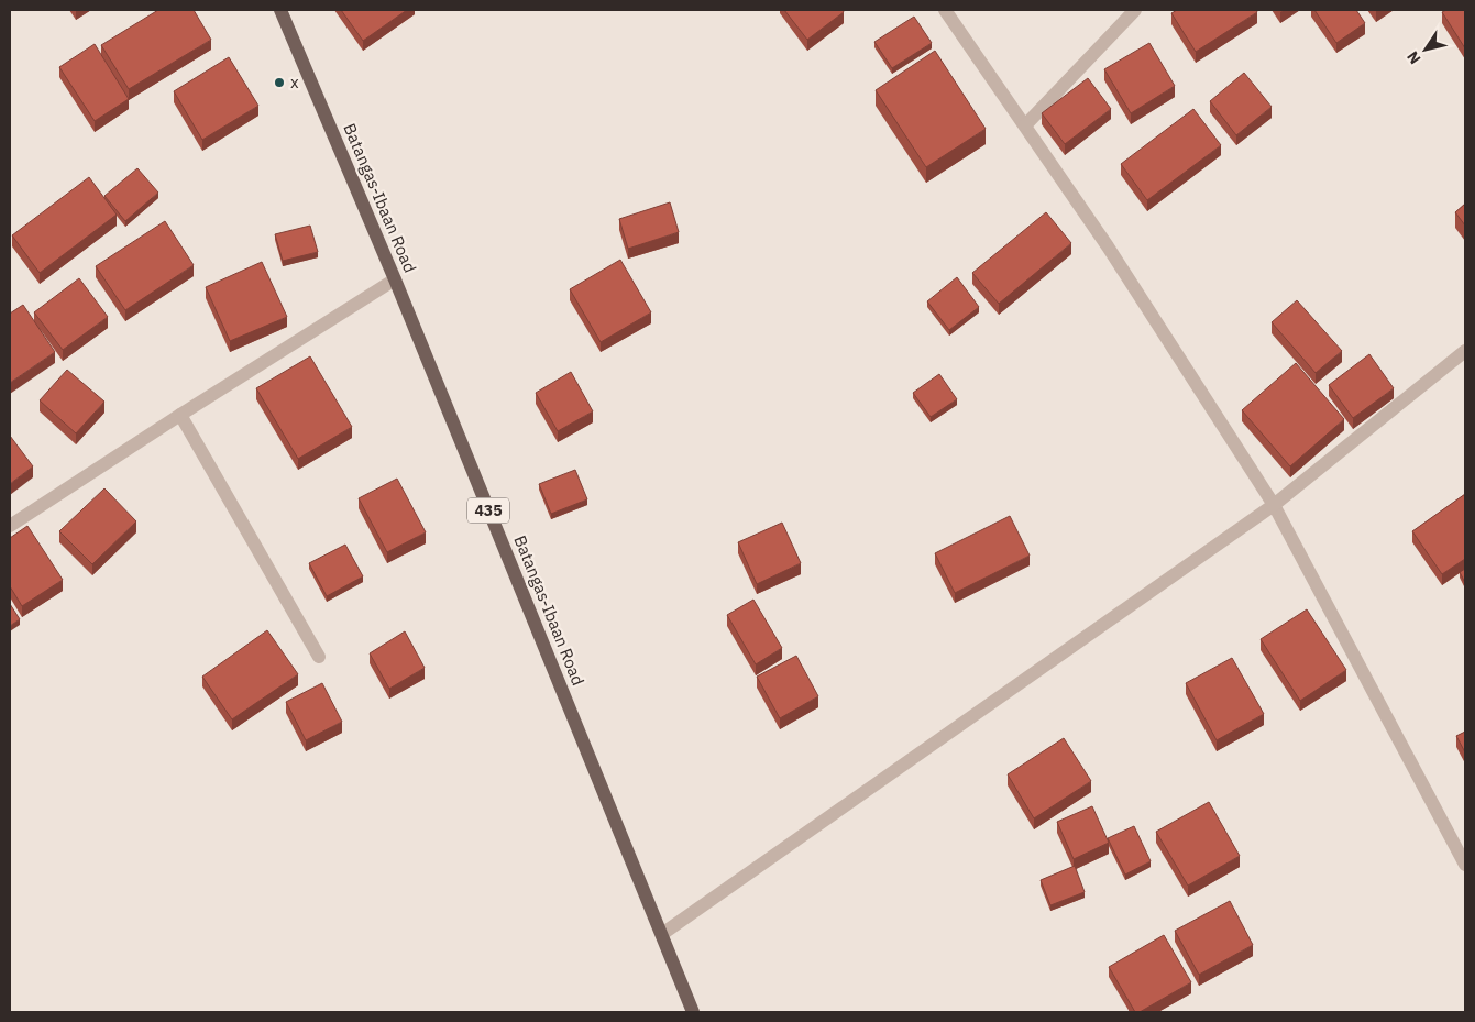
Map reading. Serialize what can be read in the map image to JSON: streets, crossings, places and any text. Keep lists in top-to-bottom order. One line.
{"streets":{"main road":["Batangas-Ibaan Road","435"]},"places":["x"],"north":"bottom left"}
